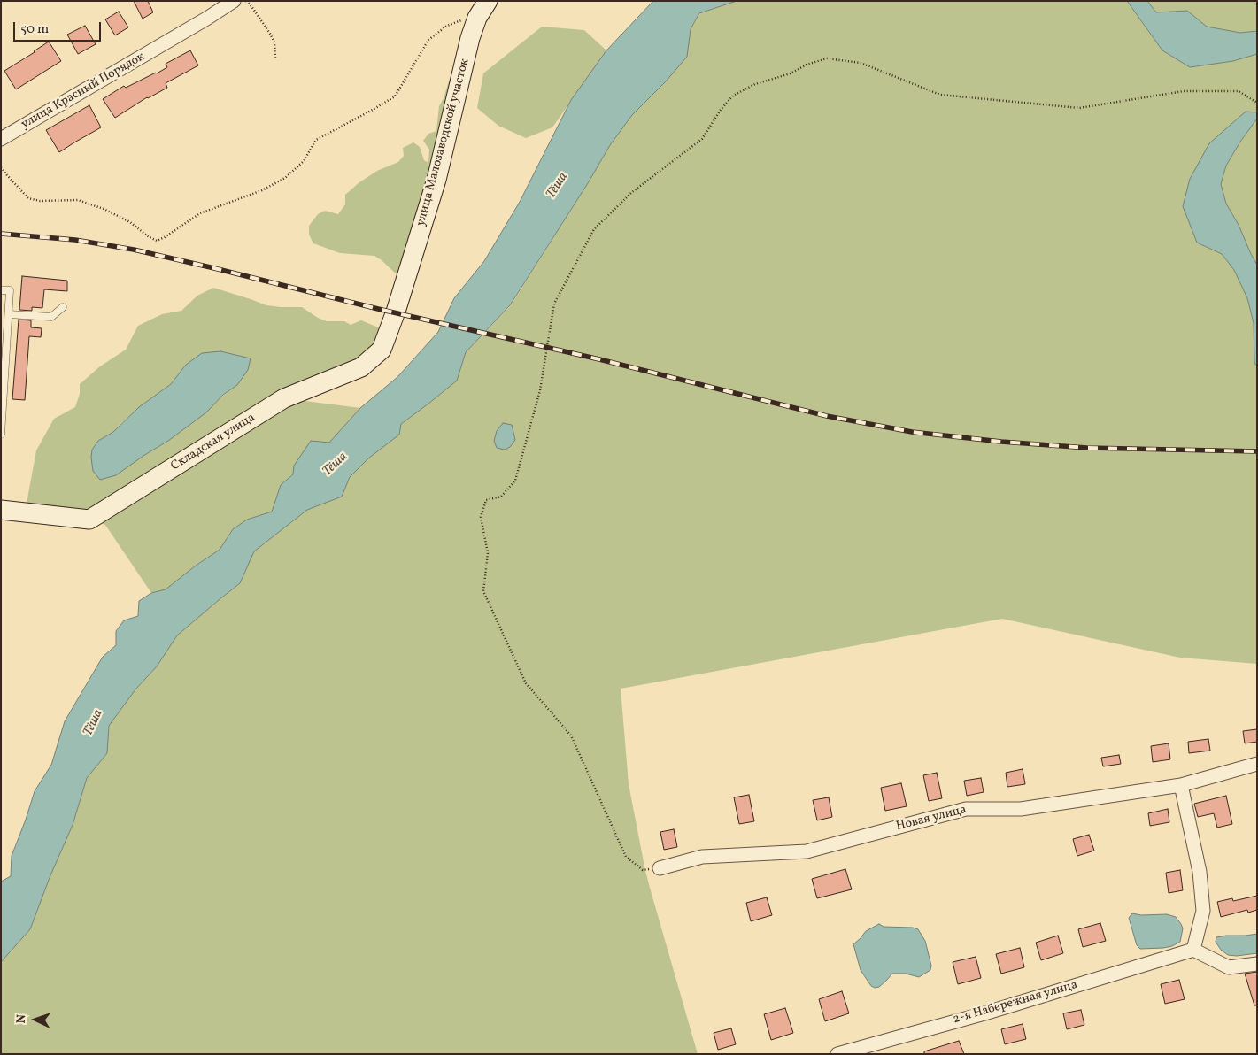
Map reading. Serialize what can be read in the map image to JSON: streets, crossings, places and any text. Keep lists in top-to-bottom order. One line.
{"streets":{"street":["улица Красный Порядок","улица Малозаводской участок","Складская улица","Новая улица","2-я Набережная улица"]},"crossings":[["улица Малозаводской участок","Складская улица"]],"water":["Тёша"],"scale_bar":"50 m","north":"left"}
